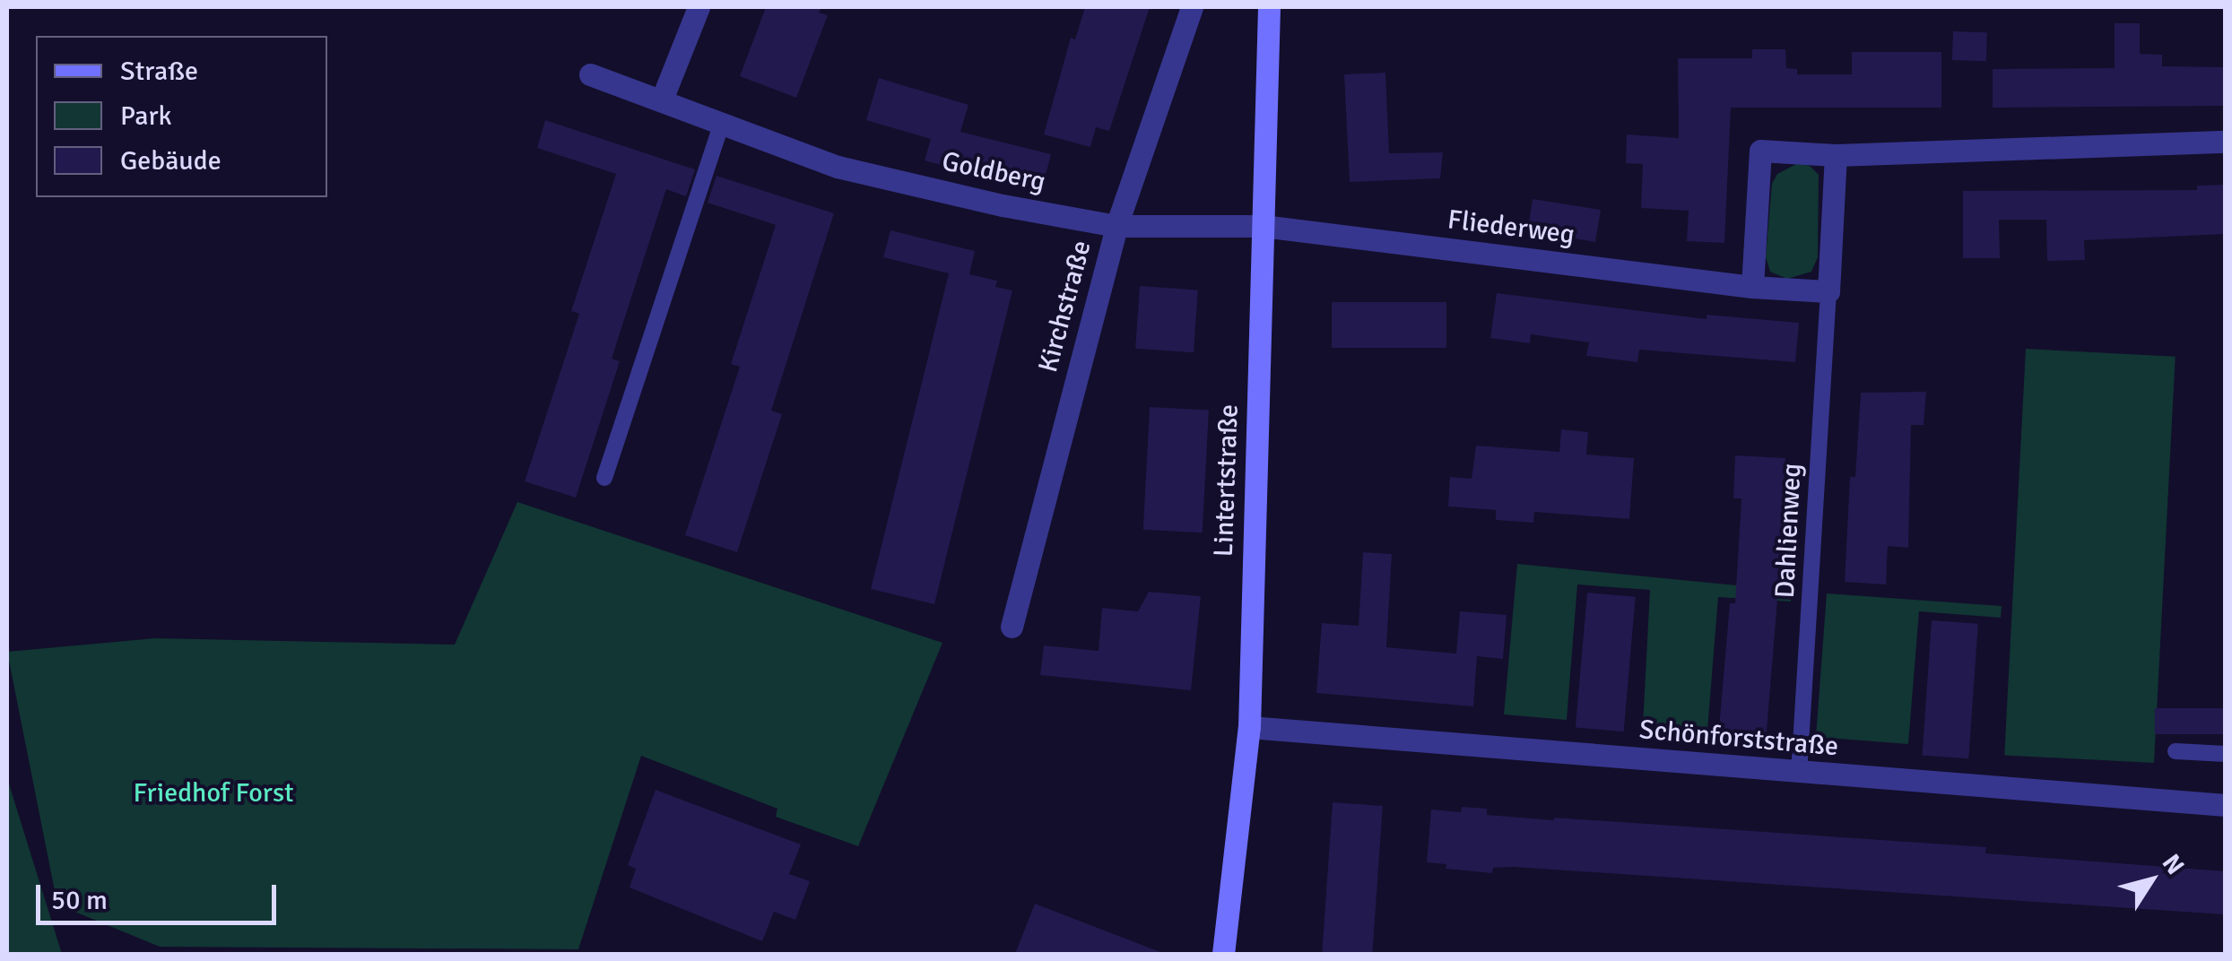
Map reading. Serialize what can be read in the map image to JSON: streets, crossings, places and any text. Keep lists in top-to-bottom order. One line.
{"streets":{"main road":["Lintertstraße"],"street":["Goldberg","Fliederweg","Kirchstraße","Schönforststraße"],"lane":["Dahlienweg"]},"crossings":[["Goldberg","Fliederweg"],["Goldberg","Kirchstraße"],["Goldberg","Lintertstraße"],["Fliederweg","Lintertstraße"],["Fliederweg","Dahlienweg"],["Lintertstraße","Schönforststraße"],["Dahlienweg","Schönforststraße"]],"parks":["Friedhof Forst"],"legend":["Straße","Park","Gebäude"],"scale_bar":"50 m","north":"top right"}
